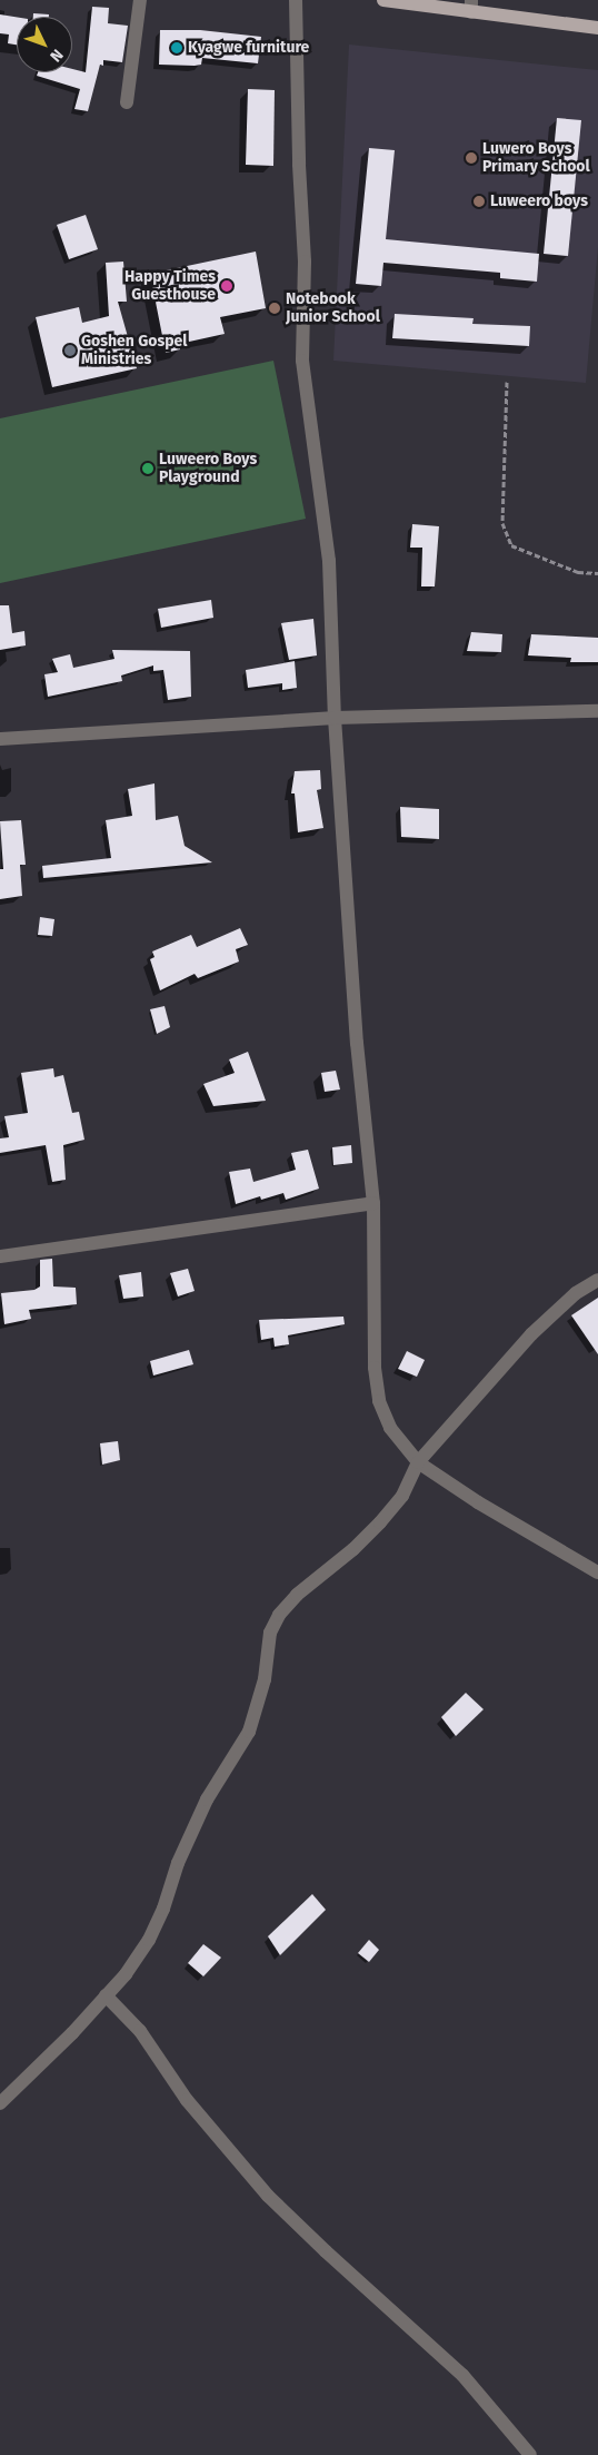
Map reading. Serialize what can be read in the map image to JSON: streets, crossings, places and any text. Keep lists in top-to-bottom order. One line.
{"places":["Kyagwe furniture","Luwero Boys Primary School","Luweero boys","Happy Times Guesthouse","Notebook Junior School","Goshen Gospel Ministries","Luweero Boys Playground"],"north":"bottom right"}
